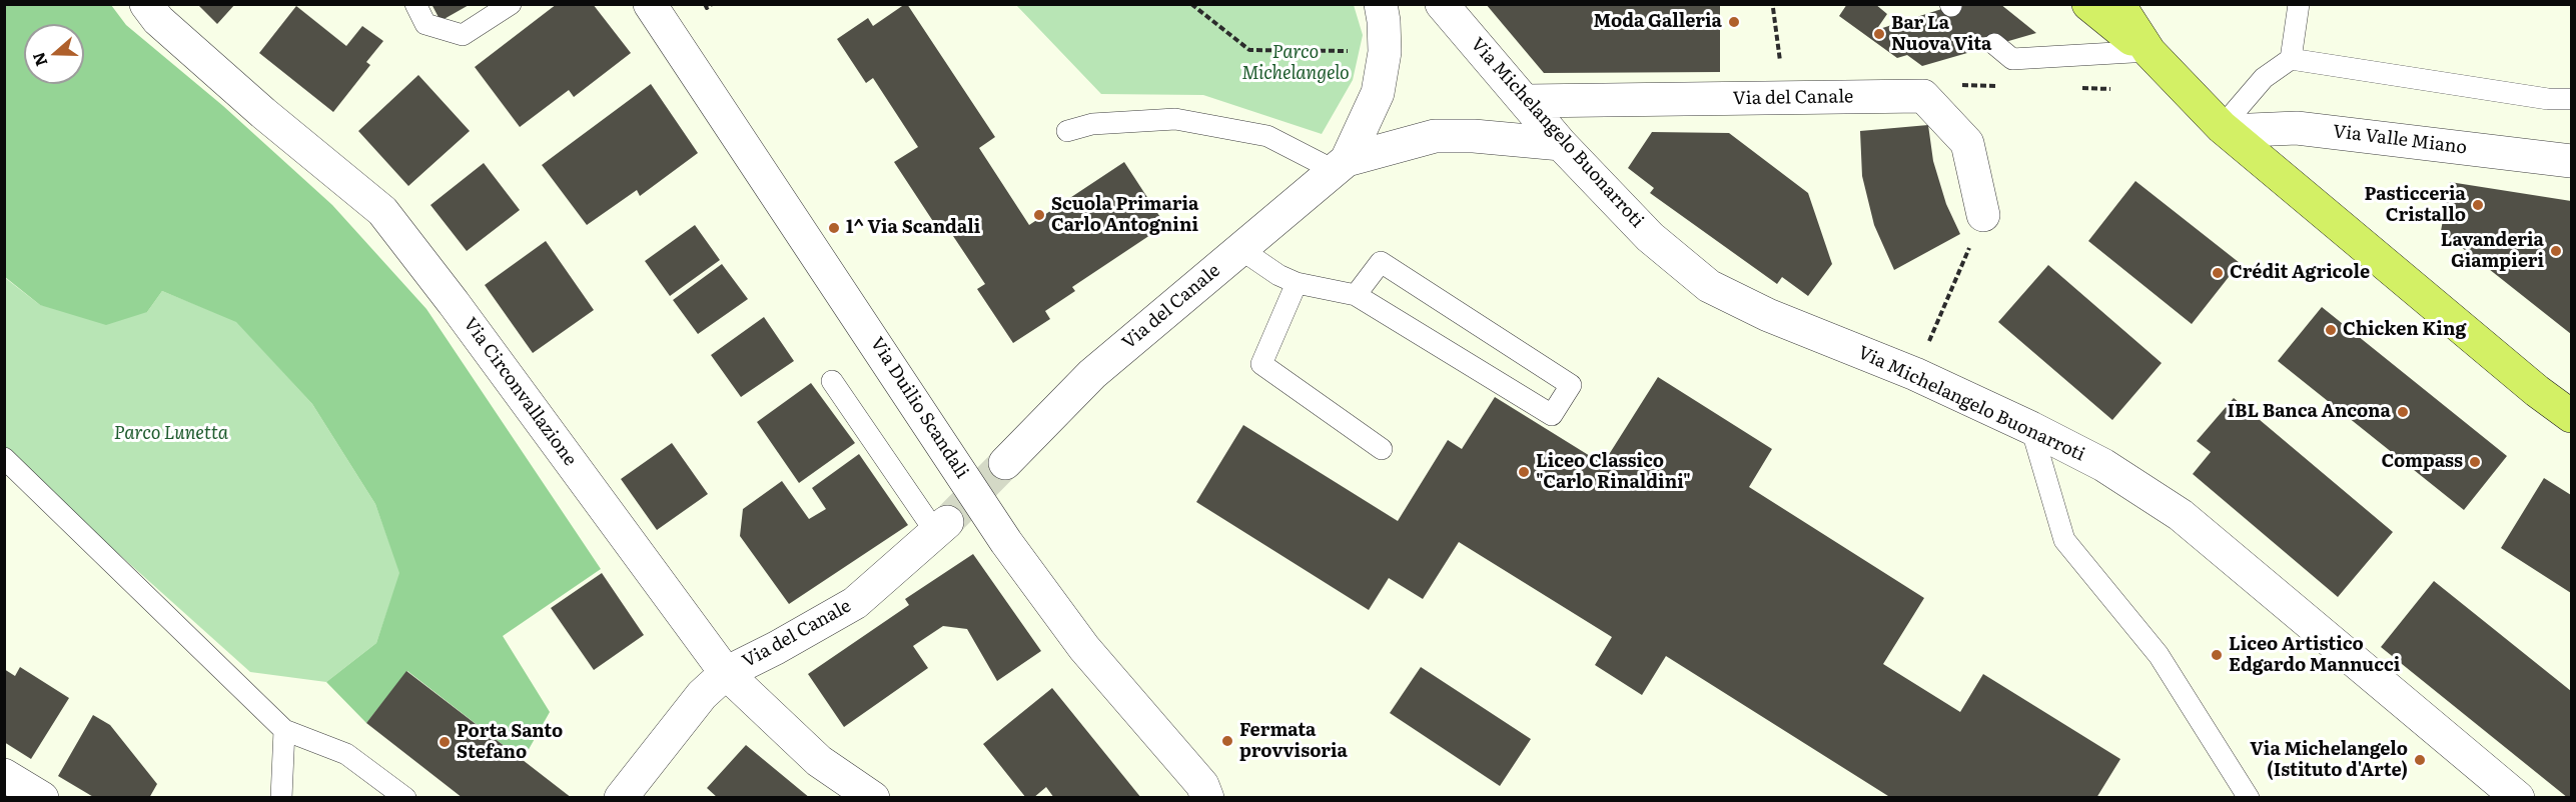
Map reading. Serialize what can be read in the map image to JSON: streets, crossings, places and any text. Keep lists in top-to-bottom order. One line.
{"streets":{"street":["Via del Canale","Via Michelangelo Buonarroti","Via Valle Miano","Via Circonvallazione","Via Duilio Scandali"]},"crossings":[["Via del Canale","Via Michelangelo Buonarroti"],["Via del Canale","Via Circonvallazione"]],"parks":["Parco Michelangelo","Parco Lunetta"],"places":["Moda Galleria","Bar La Nuova Vita","Pasticceria Cristallo","Scuola Primaria Carlo Antognini","1^ Via Scandali","Lavanderia Giampieri","Crédit Agricole","Chicken King","IBL Banca Ancona","Compass","Liceo Classico \"Carlo Rinaldini\"","Liceo Artistico Edgardo Mannucci","Fermata provvisoria","Porta Santo Stefano","Via Michelangelo (Istituto d'Arte)"],"north":"left"}
